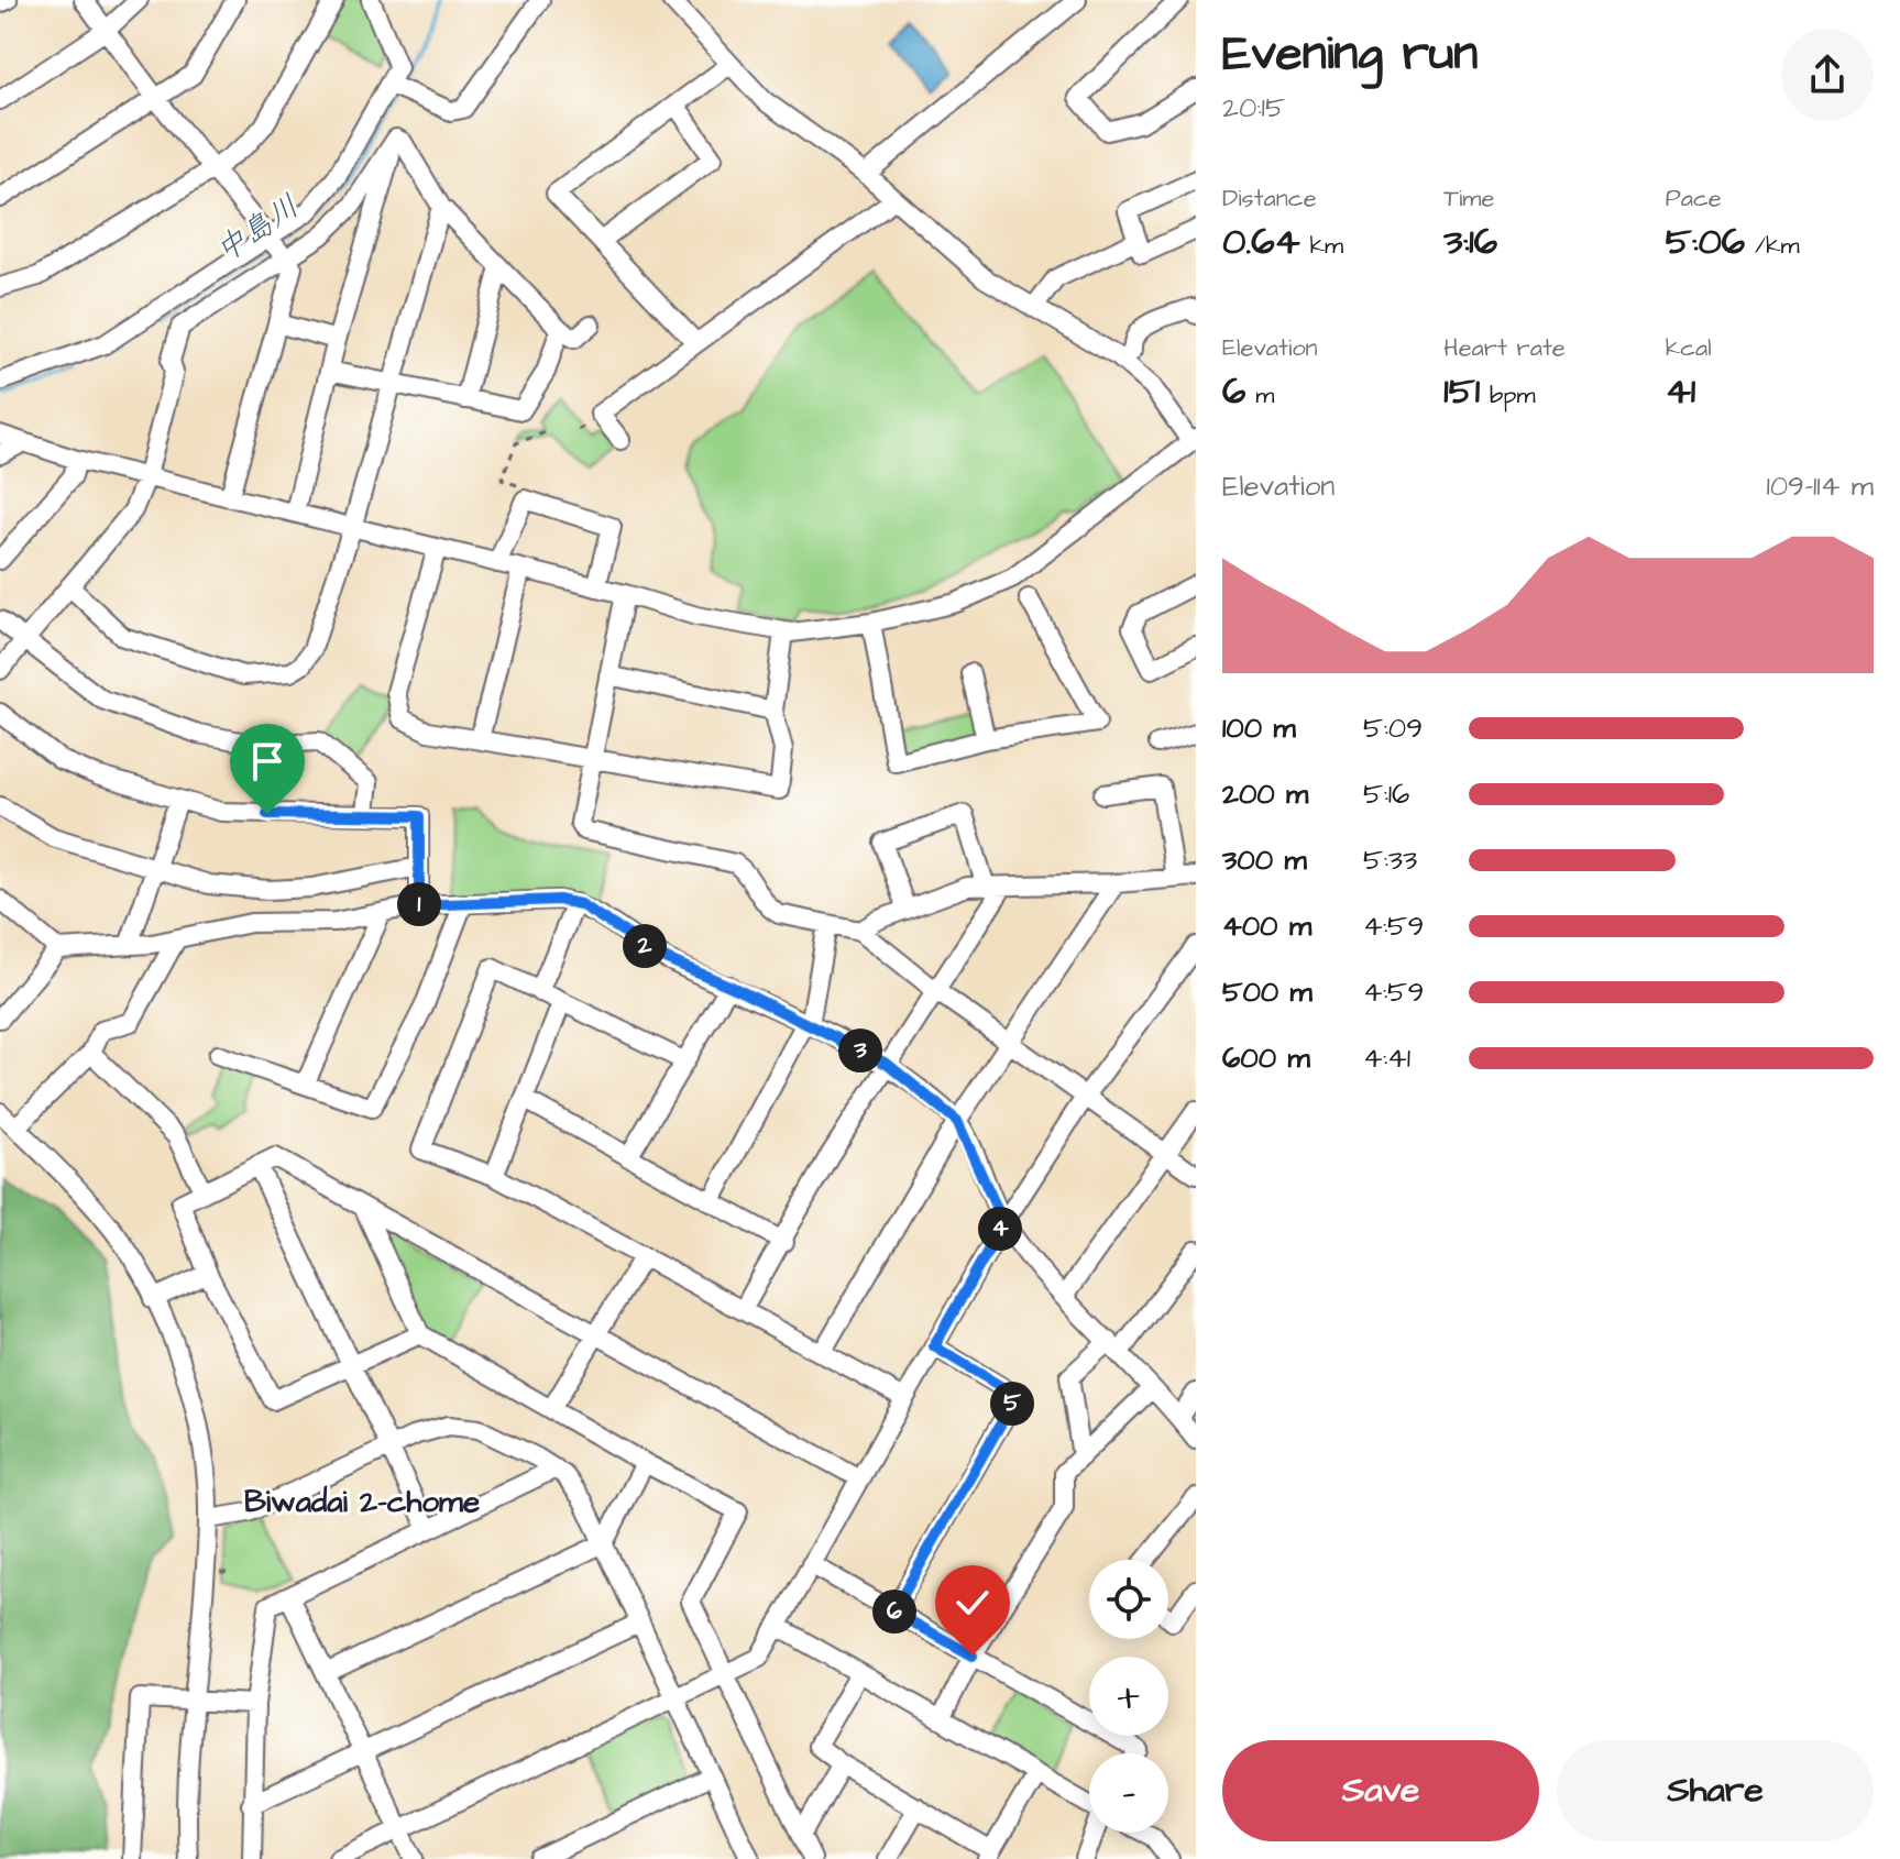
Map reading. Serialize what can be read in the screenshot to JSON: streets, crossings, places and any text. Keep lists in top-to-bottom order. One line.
{"districts":["Biwadai 2-chome"],"water":["中島川"],"page":{"heading":["Evening run","20:15"],"stats":[["Distance","0.64 km"],["Time","3:16"],["Pace","5:06 /km"],["Elevation","6 m"],["Heart rate","151 bpm"],["kcal","41"]],"chart":["Elevation","109–114 m"],"list":[{"name":"100 m","note":"5:09"},{"name":"200 m","note":"5:16"},{"name":"300 m","note":"5:33"},{"name":"400 m","note":"4:59"},{"name":"500 m","note":"4:59"},{"name":"600 m","note":"4:41"}],"pins":["1","2","3","4","5","6"],"map_buttons":["+","−"],"buttons":["Save","Share"]}}
